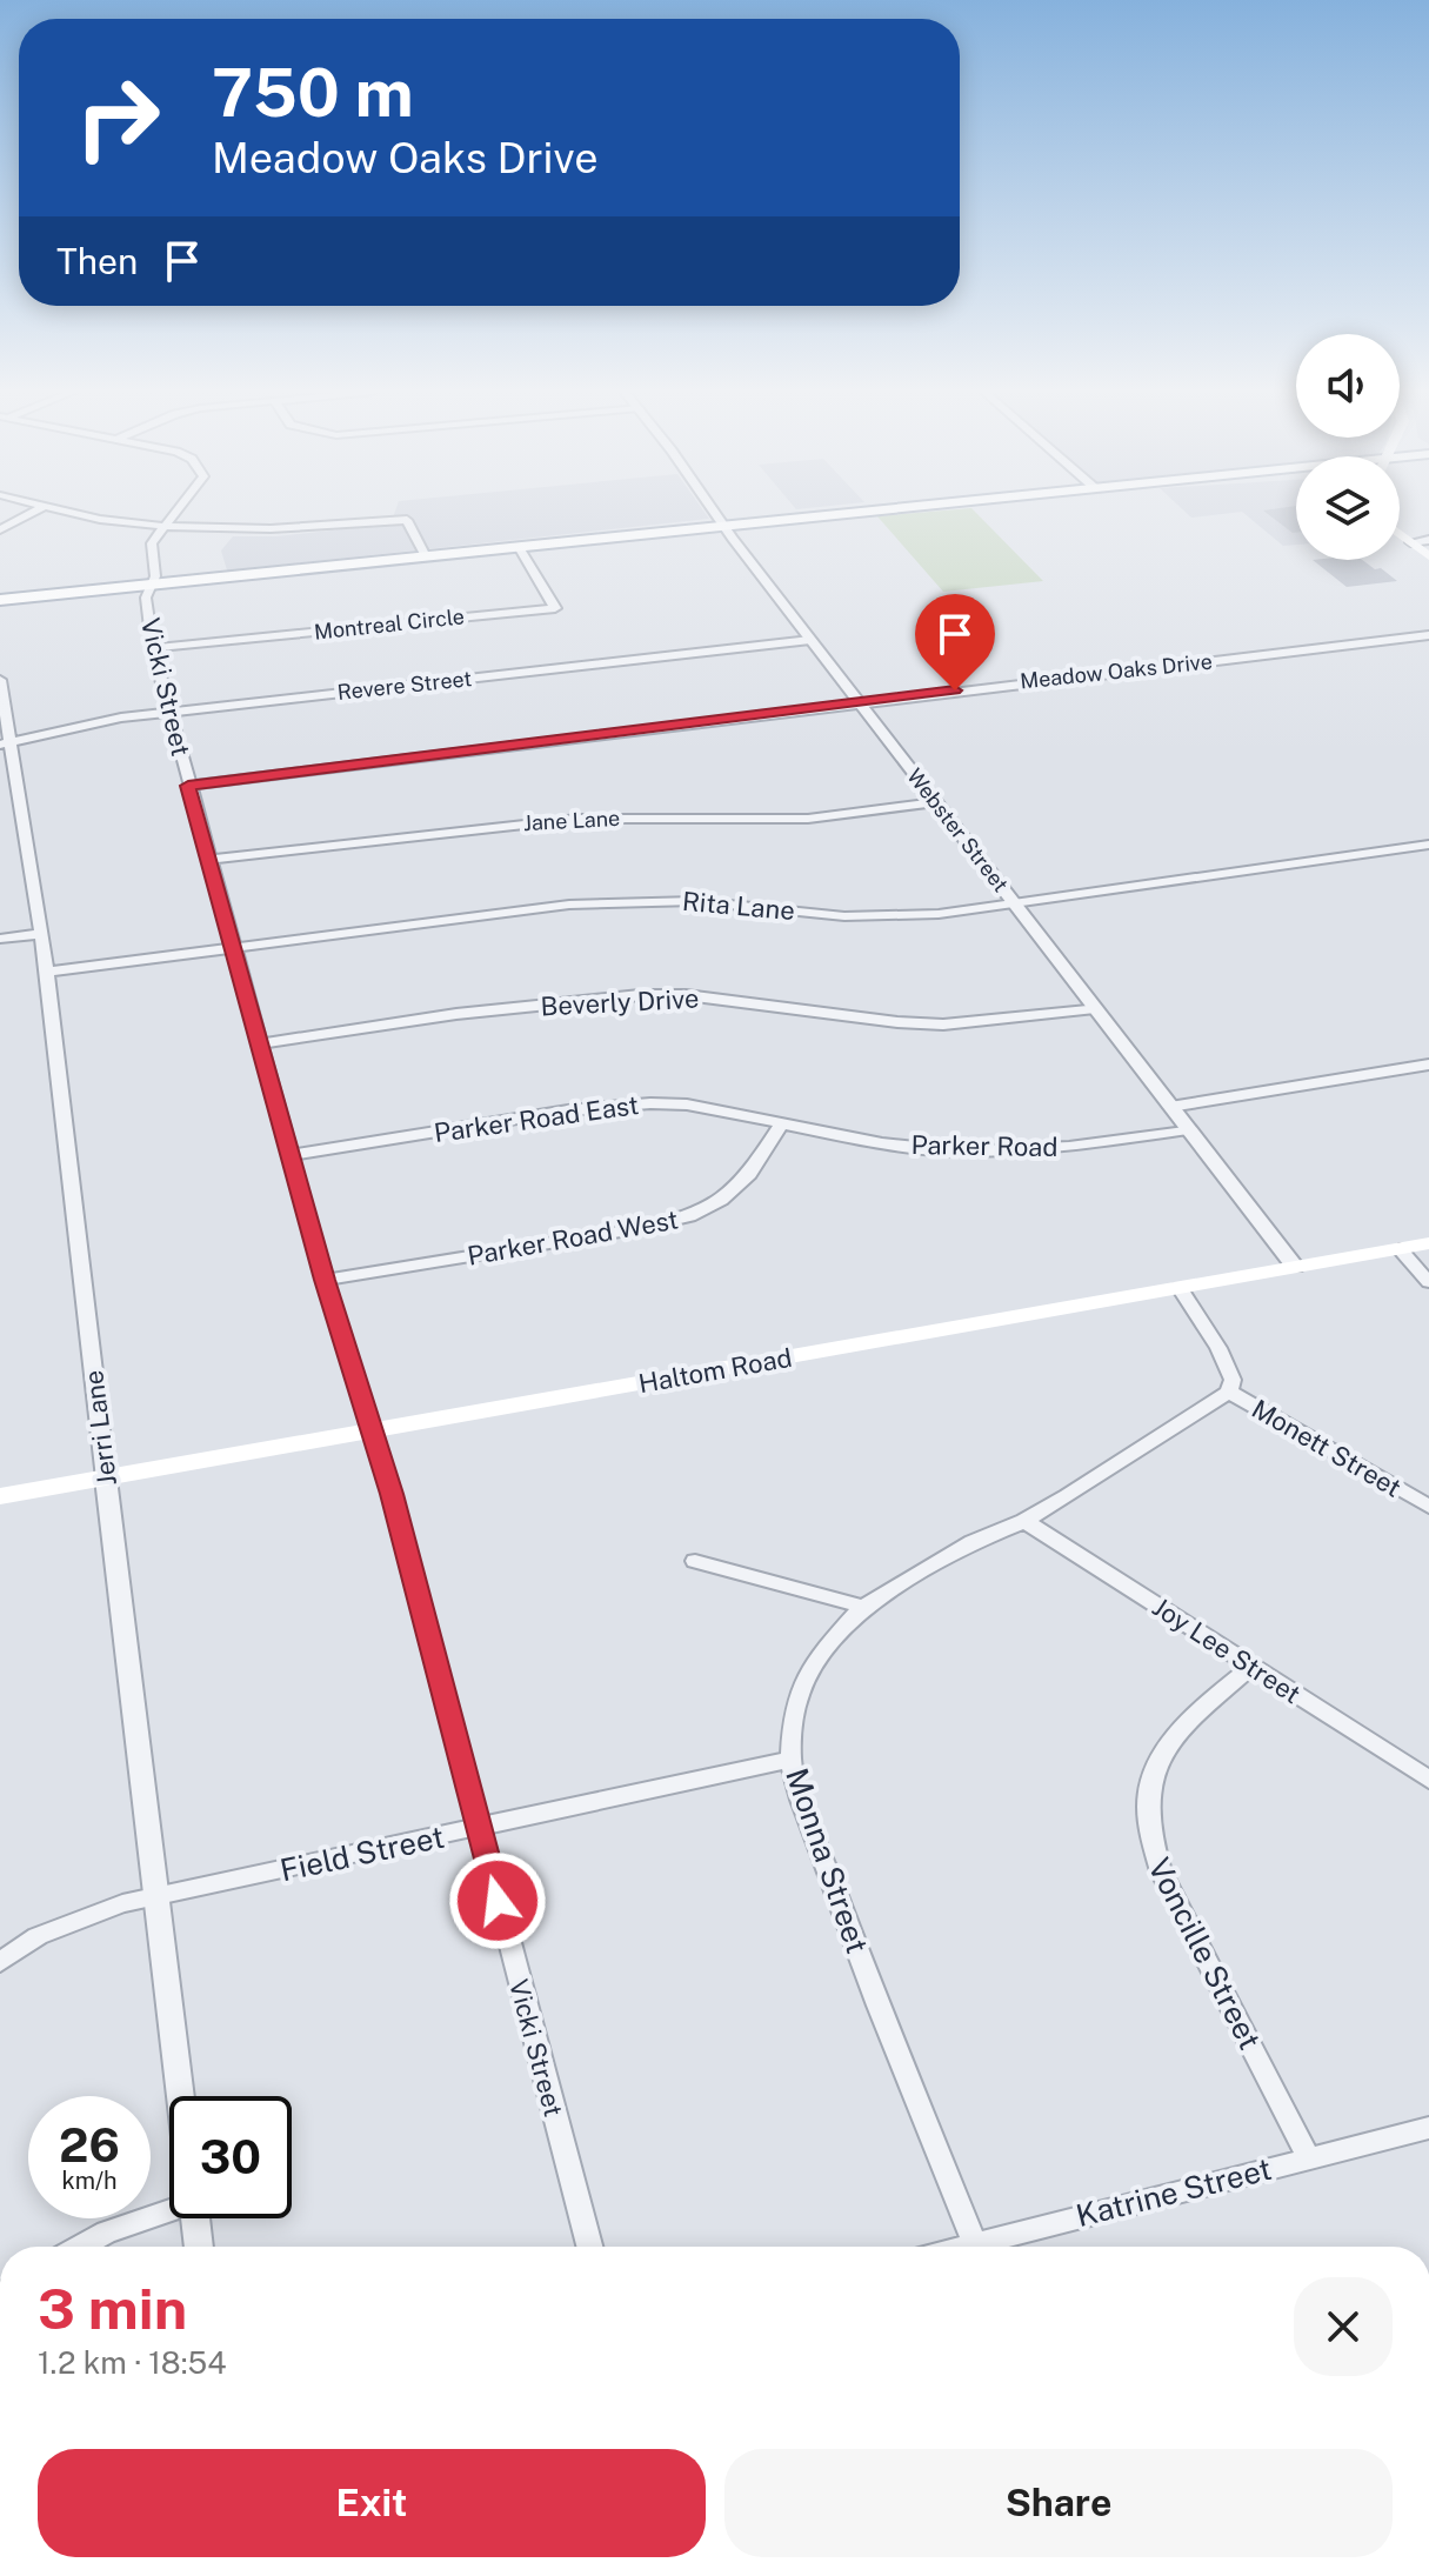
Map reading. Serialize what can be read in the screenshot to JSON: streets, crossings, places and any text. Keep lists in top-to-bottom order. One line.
{"streets":{"main road":["Haltom Road"],"street":["Montreal Circle","Meadow Oaks Drive","Revere Street","Vicki Street","Jane Lane","Webster Street","Rita Lane","Beverly Drive","Parker Road East","Parker Road","Parker Road West","Jerri Lane","Monett Street","Joy Lee Street","Field Street","Monna Street","Voncille Street","Katrine Street"]},"crossings":[["Montreal Circle","Vicki Street"],["Meadow Oaks Drive","Vicki Street"],["Meadow Oaks Drive","Webster Street"],["Revere Street","Vicki Street"],["Revere Street","Webster Street"],["Revere Street","Jerri Lane"],["Vicki Street","Jane Lane"],["Vicki Street","Rita Lane"],["Vicki Street","Beverly Drive"],["Vicki Street","Parker Road East"],["Vicki Street","Parker Road West"],["Vicki Street","Haltom Road"],["Vicki Street","Field Street"],["Jane Lane","Webster Street"],["Webster Street","Rita Lane"],["Webster Street","Beverly Drive"],["Webster Street","Parker Road"],["Webster Street","Haltom Road"],["Rita Lane","Jerri Lane"],["Parker Road East","Parker Road"],["Parker Road East","Parker Road West"],["Parker Road","Parker Road West"],["Haltom Road","Jerri Lane"],["Haltom Road","Monett Street"],["Jerri Lane","Field Street"],["Monett Street","Monna Street"],["Joy Lee Street","Monna Street"],["Joy Lee Street","Voncille Street"],["Field Street","Monna Street"],["Voncille Street","Katrine Street"]],"page":{"turn":["750 m","Meadow Oaks Drive"],"then":"Then","speed":"26 km/h","limit":"30","heading":["3 min","1.2 km · 18:54"],"buttons":["Exit","Share"]}}
